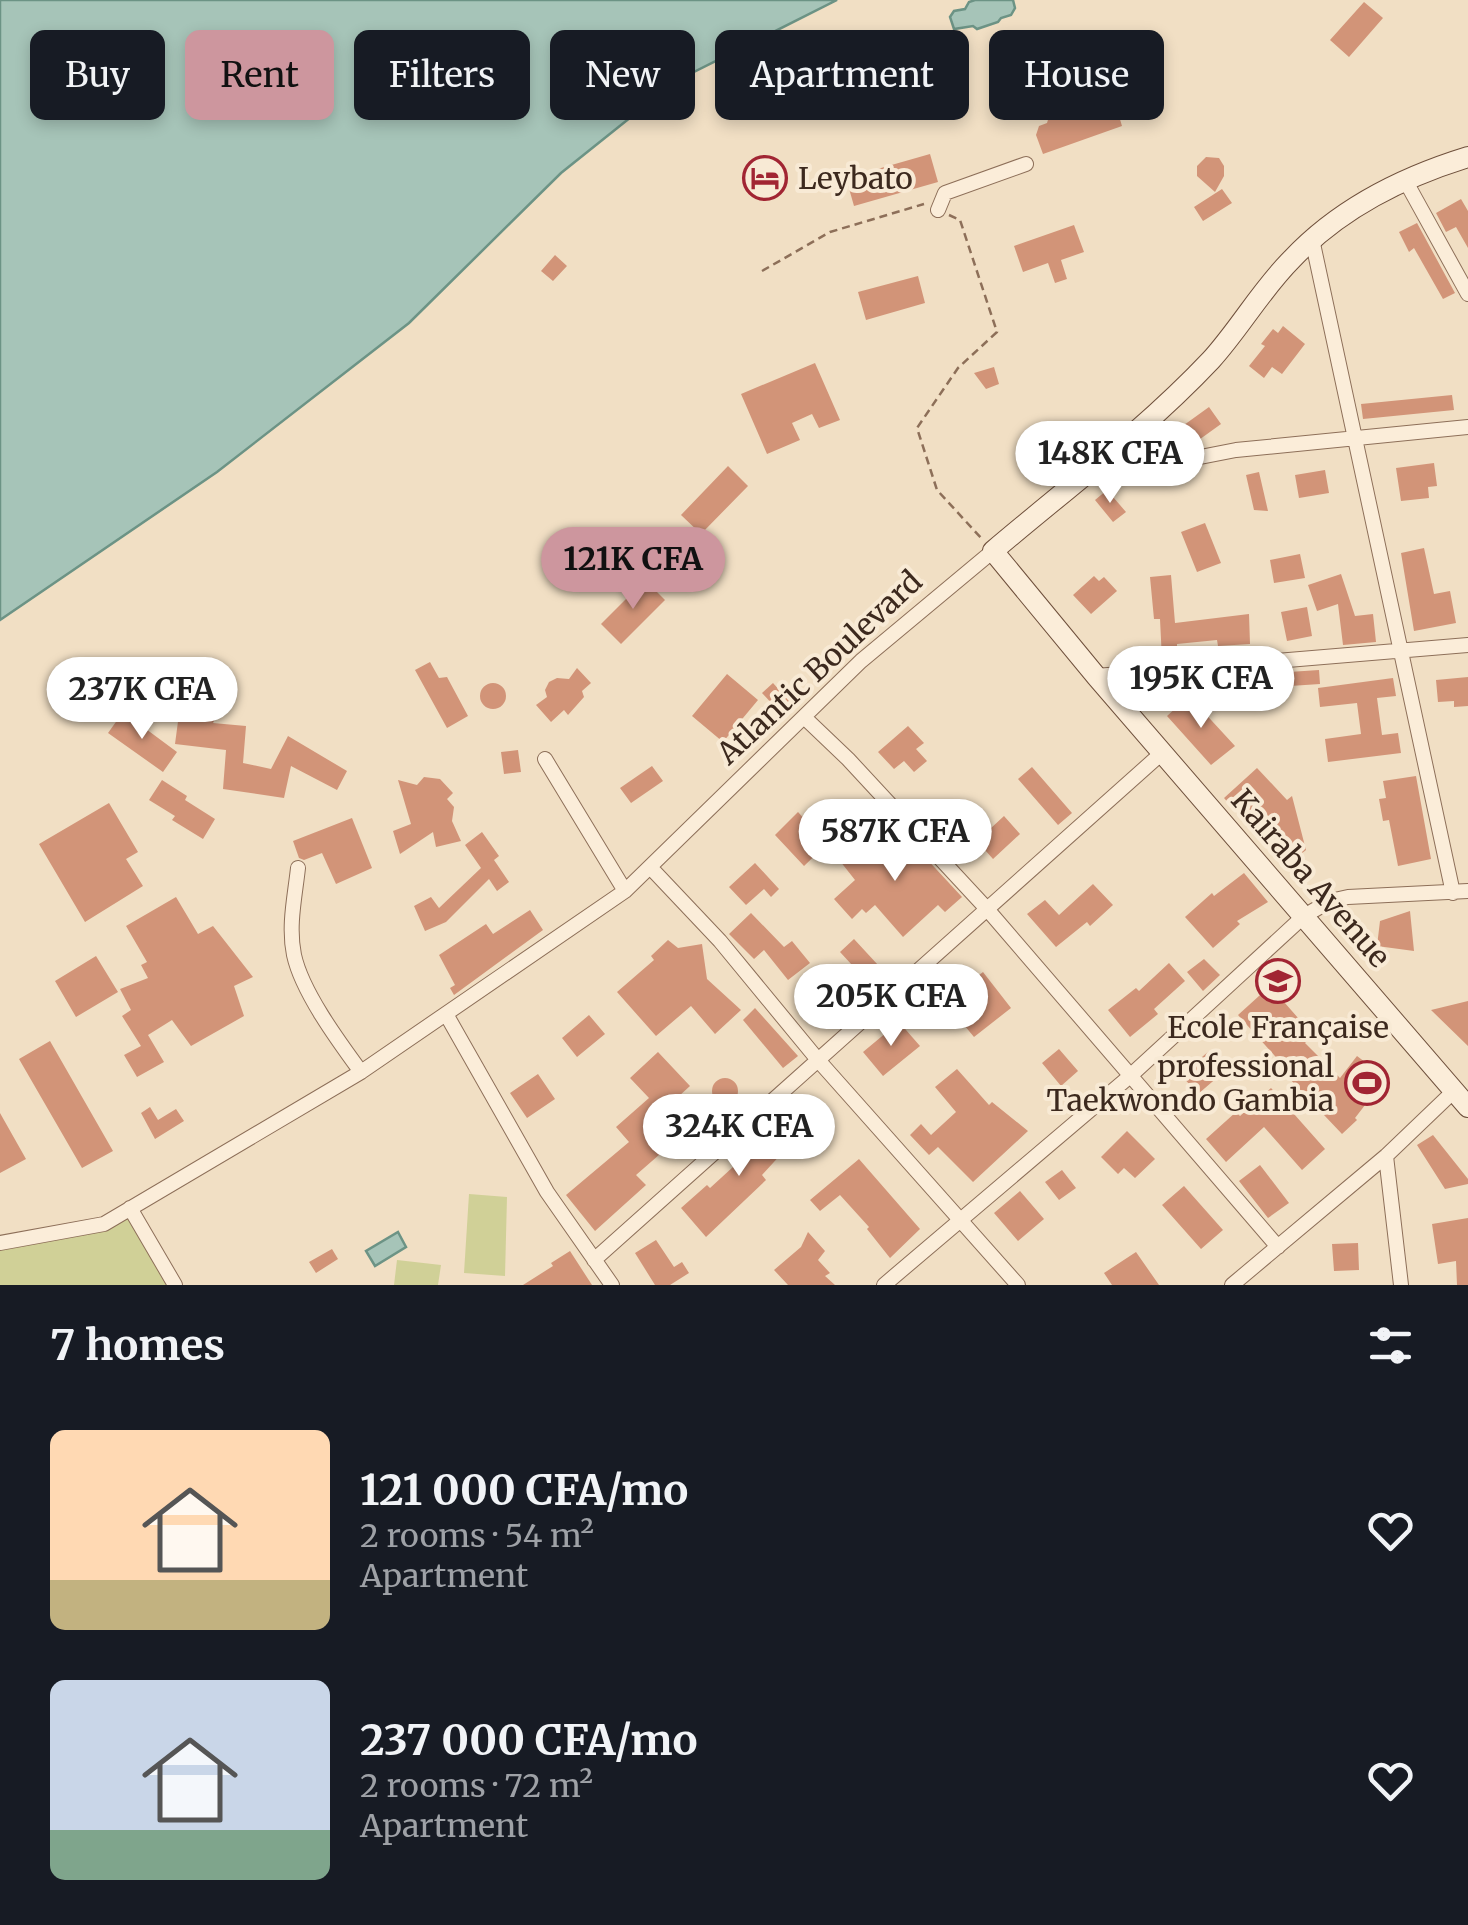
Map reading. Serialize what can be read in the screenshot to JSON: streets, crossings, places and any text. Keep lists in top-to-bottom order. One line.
{"streets":{"street":["Atlantic Boulevard","Kairaba Avenue"]},"crossings":[["Atlantic Boulevard","Kairaba Avenue"]],"places":{"hotel":["Leybato"],"school or university":["Ecole Française"],"sports":["professional Taekwondo Gambia"]},"page":{"chip":["Buy","Rent","Filters","New","Apartment","House"],"price":["148K CFA","121K CFA","195K CFA","237K CFA","587K CFA","205K CFA","324K CFA"],"heading":"7 homes","list":[{"name":"121 000 CFA/mo","note":"2 rooms · 54 m² · Apartment"},{"name":"237 000 CFA/mo","note":"2 rooms · 72 m² · Apartment"}]}}
